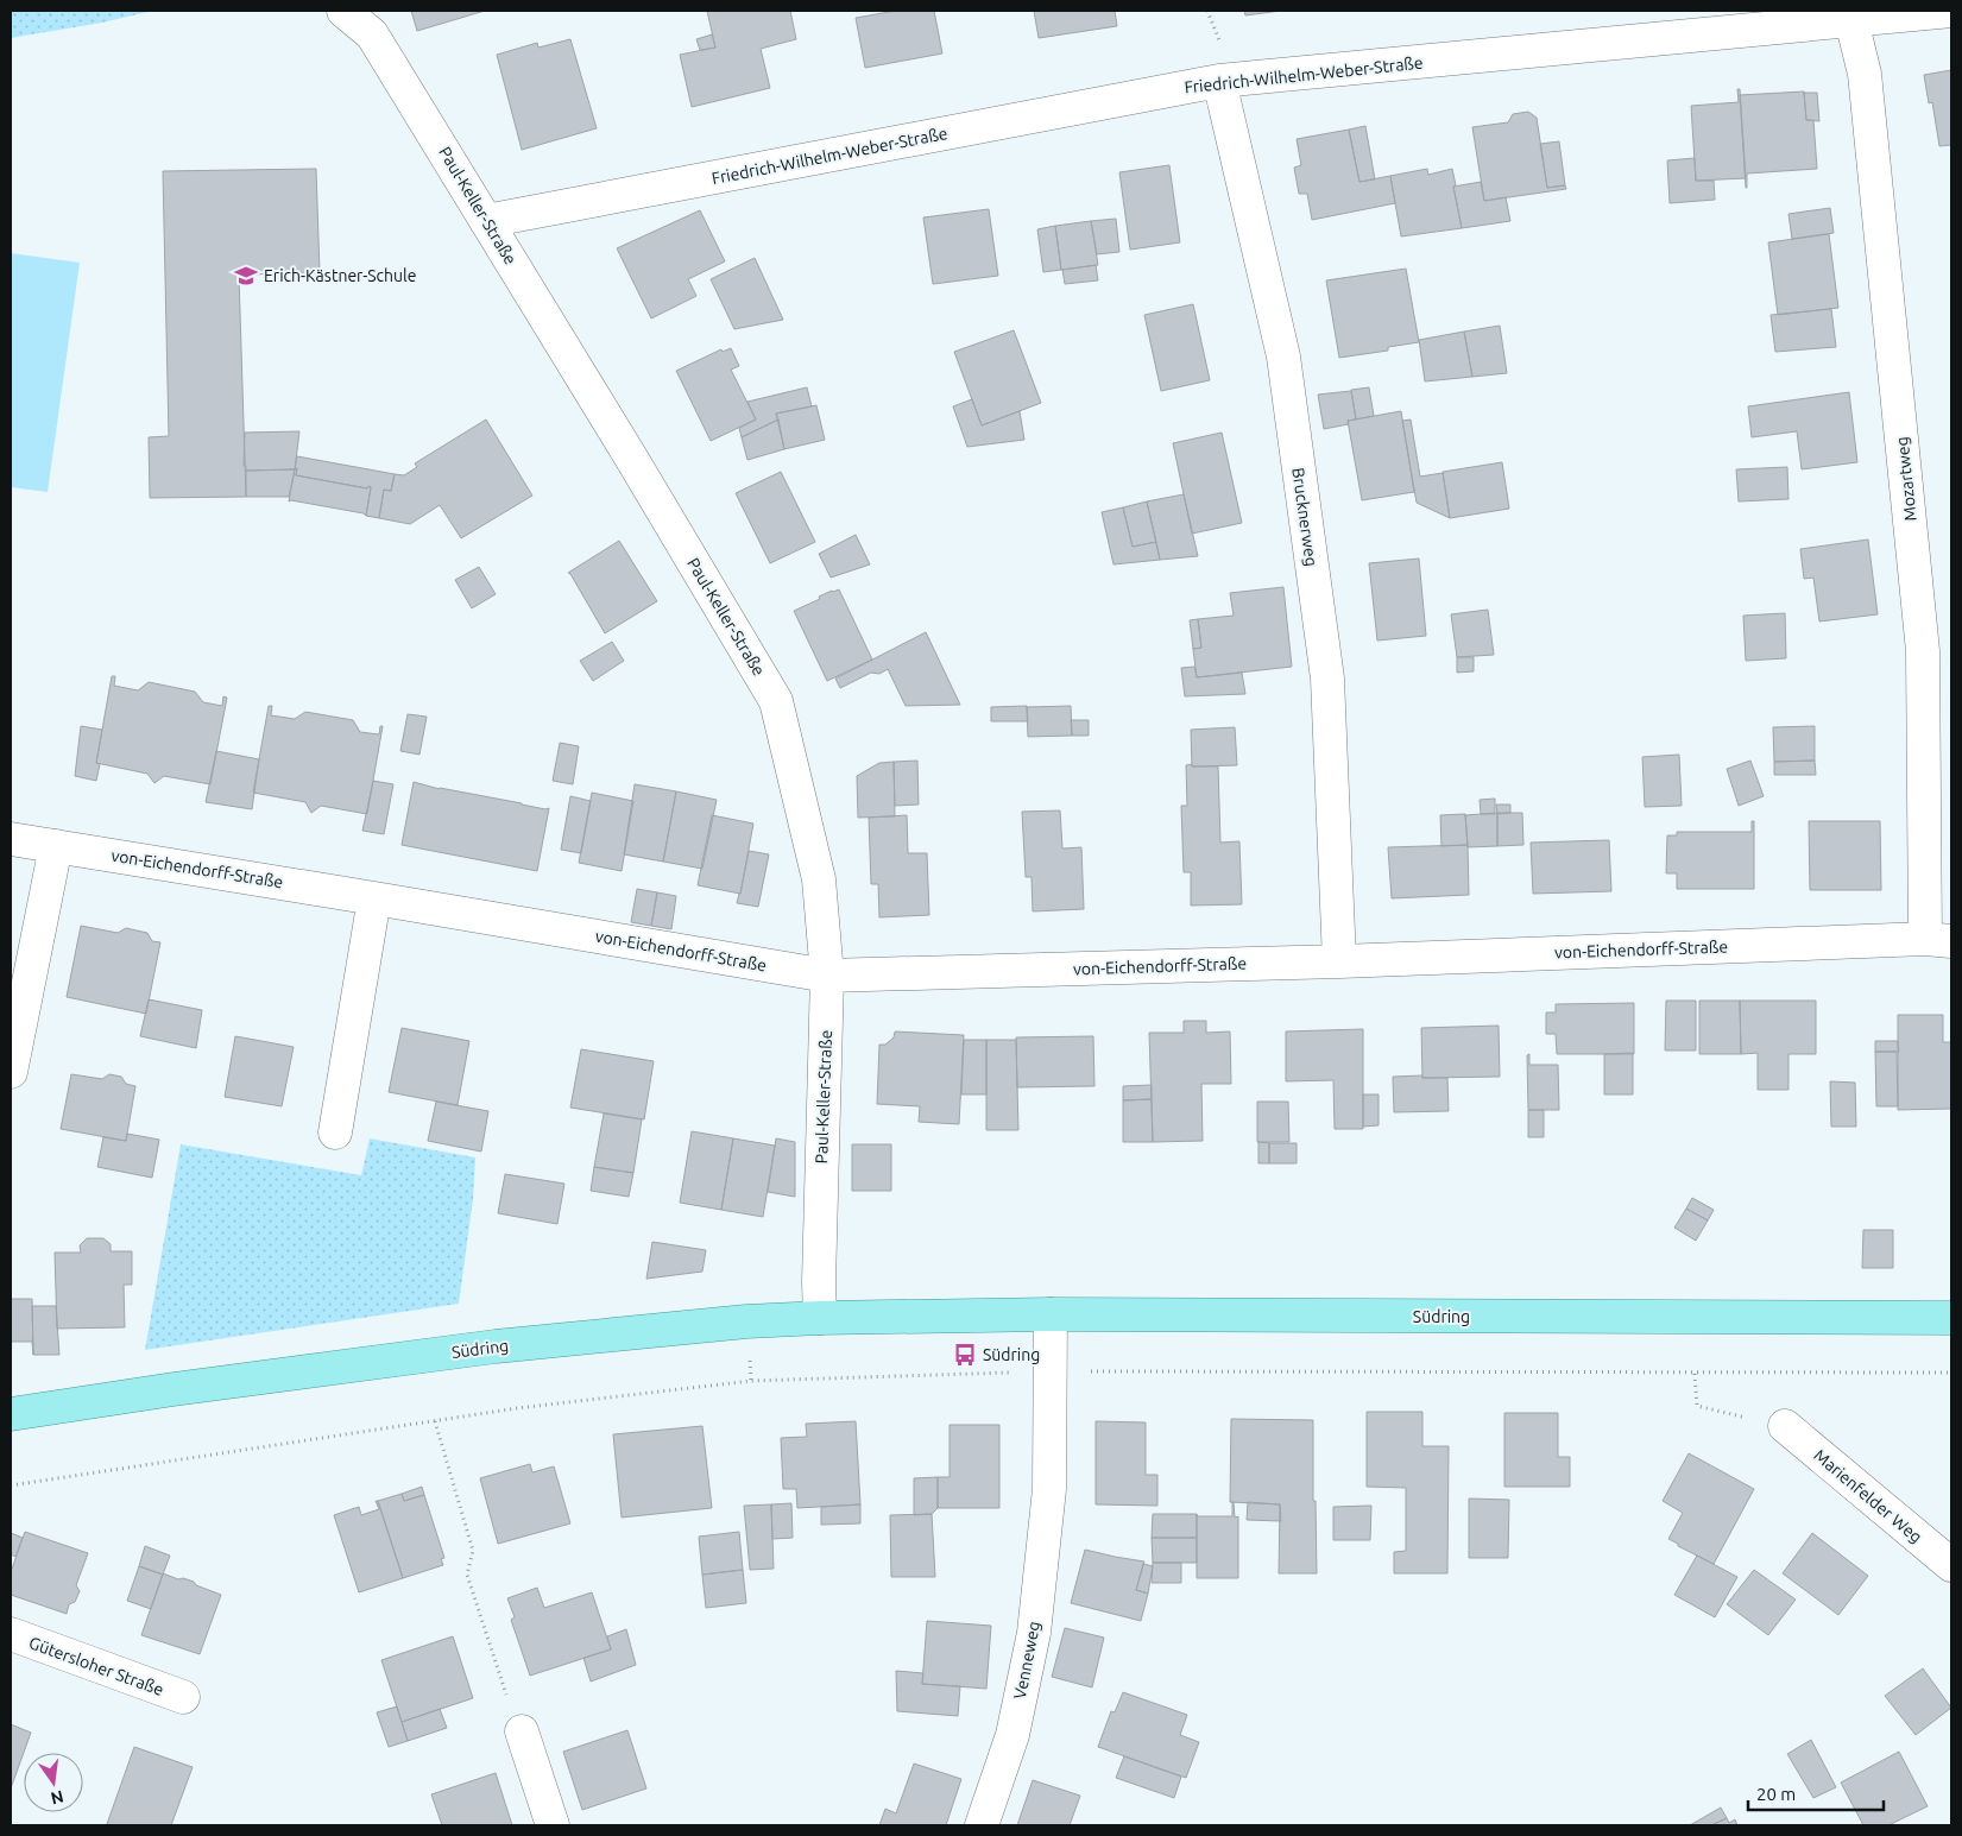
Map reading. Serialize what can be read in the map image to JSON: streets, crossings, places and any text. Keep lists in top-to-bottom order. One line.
{"streets":{"main road":["Südring"],"street":["Friedrich-Wilhelm-Weber-Straße","Paul-Keller-Straße","Mozartweg","Brucknerweg","von-Eichendorff-Straße","Marienfelder Weg","Venneweg","Gütersloher Straße"]},"crossings":[["Friedrich-Wilhelm-Weber-Straße","Paul-Keller-Straße"],["Friedrich-Wilhelm-Weber-Straße","Mozartweg"],["Friedrich-Wilhelm-Weber-Straße","Brucknerweg"],["Paul-Keller-Straße","von-Eichendorff-Straße"],["Paul-Keller-Straße","Südring"],["Mozartweg","von-Eichendorff-Straße"],["Brucknerweg","von-Eichendorff-Straße"],["Südring","Venneweg"]],"places":{"school or university":["Erich-Kästner-Schule"],"bus stop":["Südring"]},"scale_bar":"20 m","north":"bottom"}
